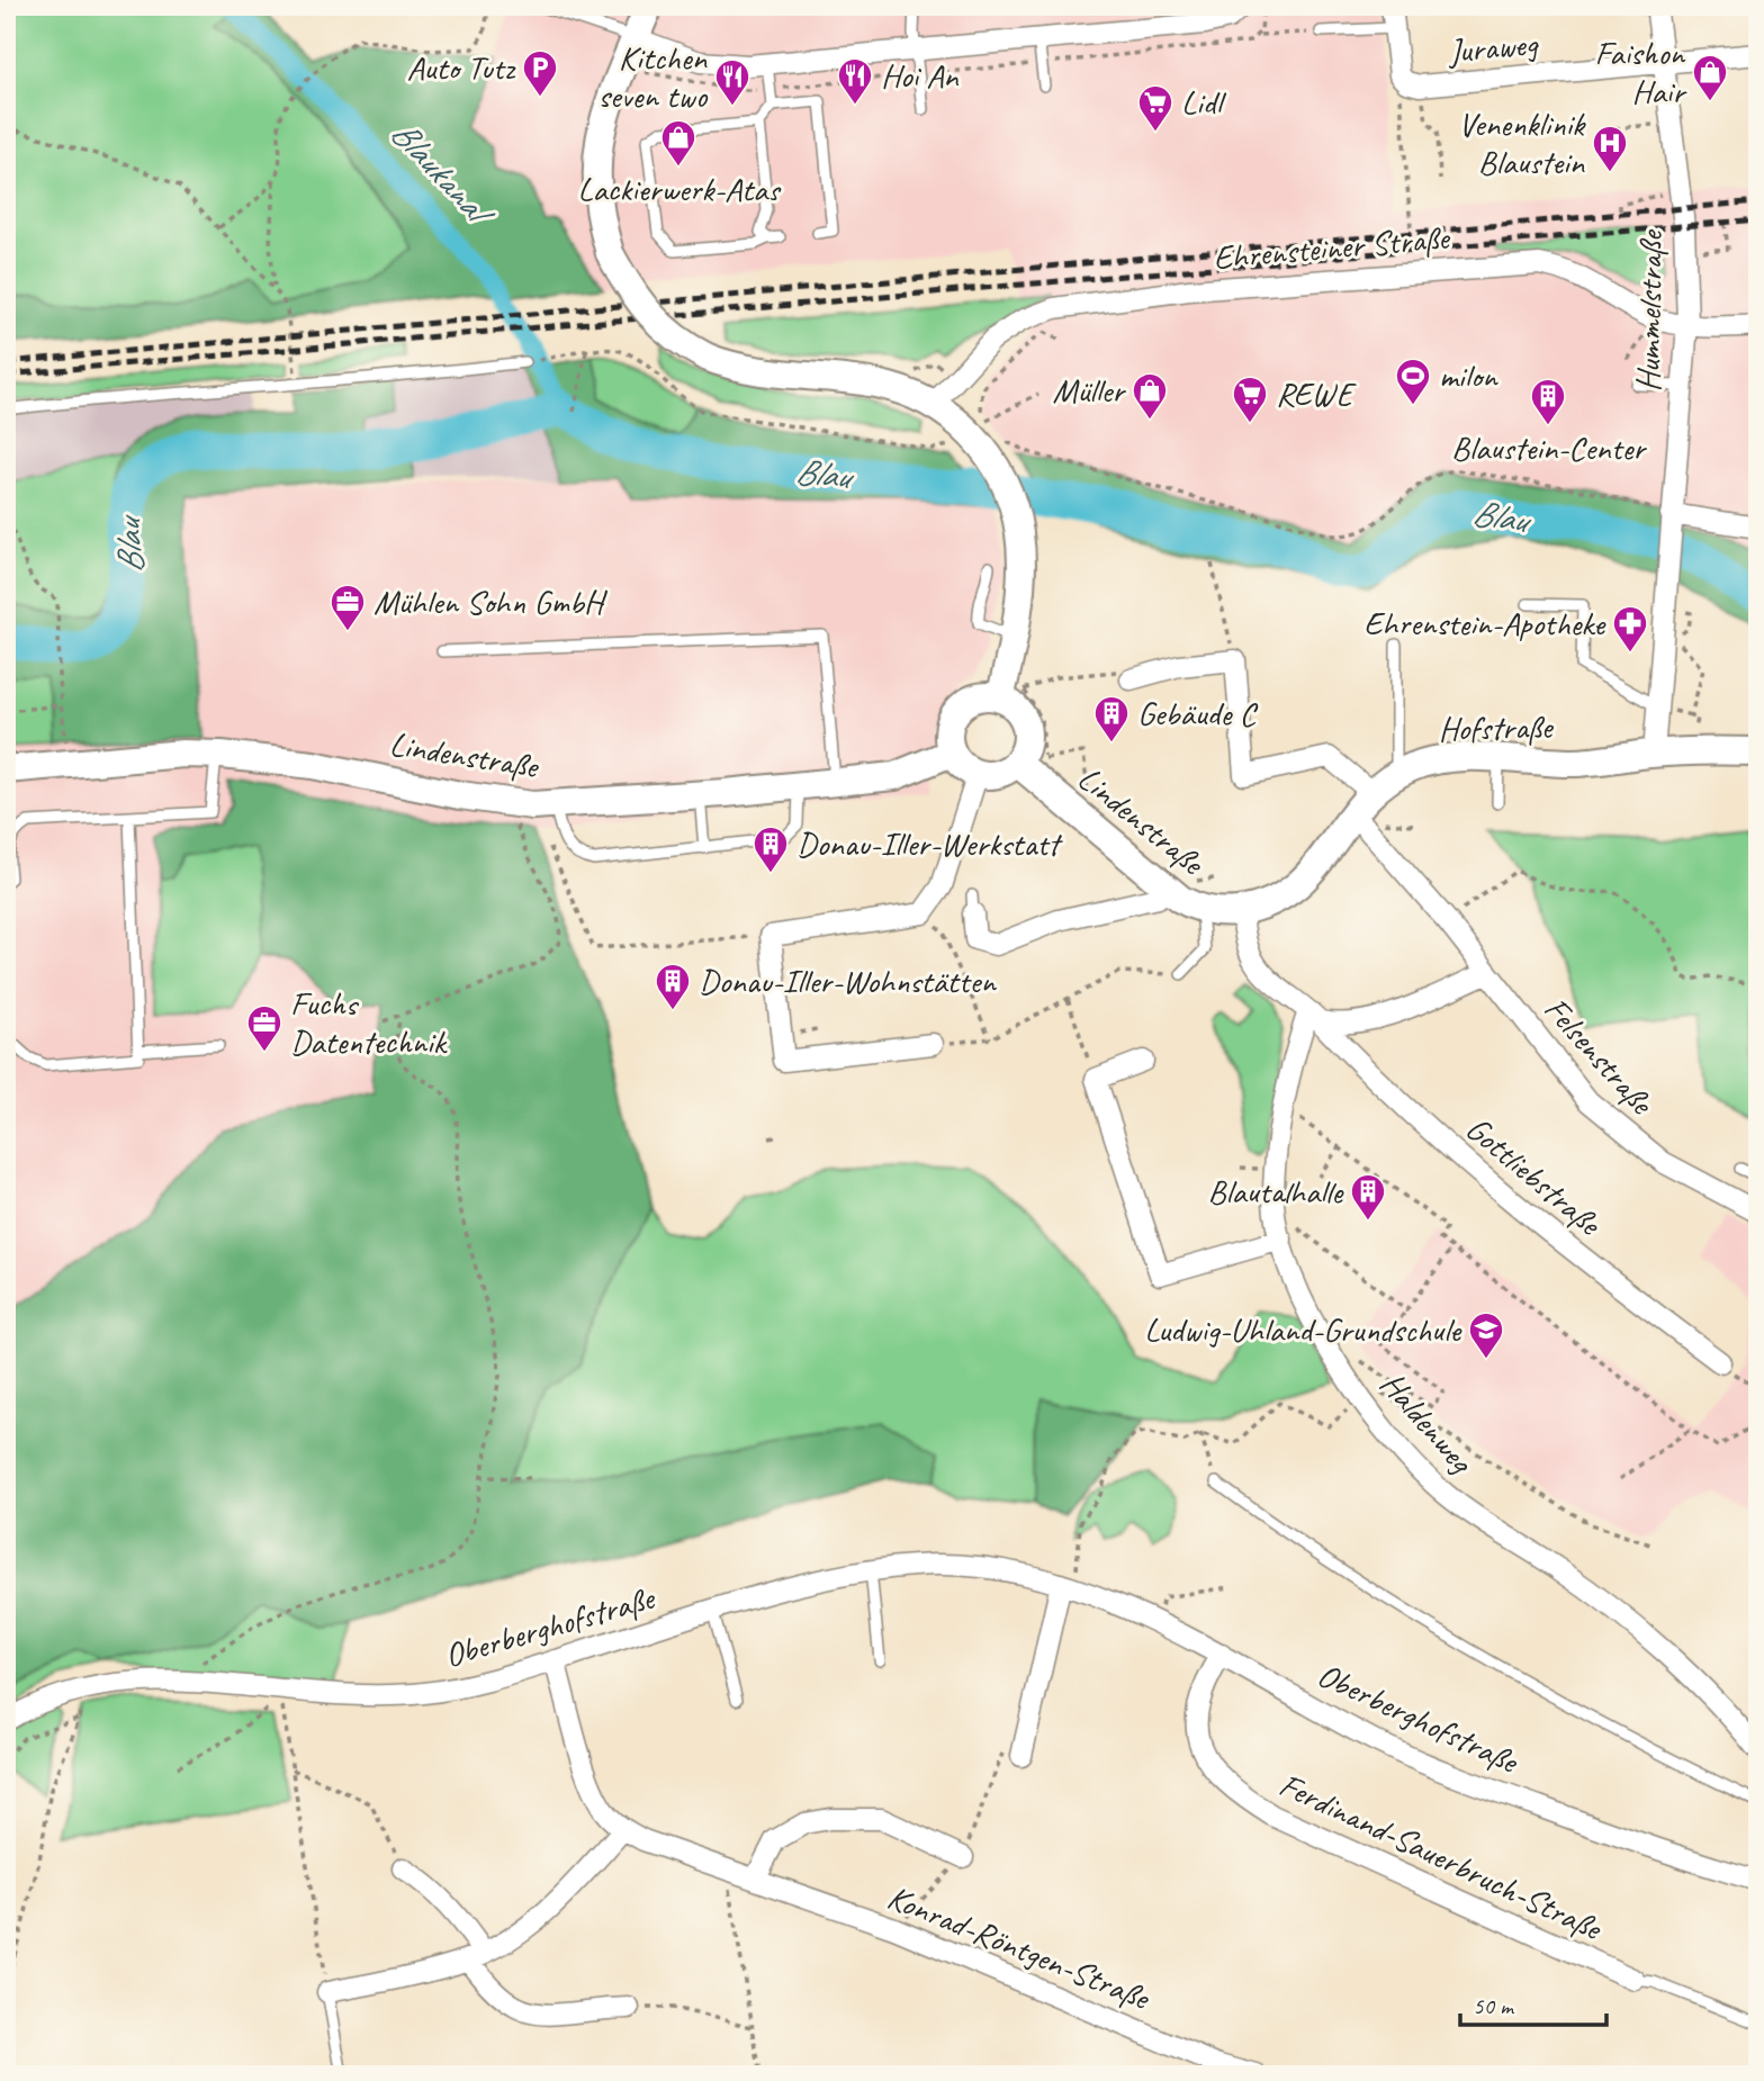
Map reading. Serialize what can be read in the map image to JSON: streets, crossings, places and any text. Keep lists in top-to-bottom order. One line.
{"streets":{"street":["Juraweg","Ehrensteiner Straße","Hummelstraße","Hofstraße","Lindenstraße","Felsenstraße","Gottliebstraße","Haldenweg","Oberberghofstraße","Ferdinand-Sauerbruch-Straße","Konrad-Röntgen-Straße"]},"crossings":[["Juraweg","Hummelstraße"],["Ehrensteiner Straße","Hummelstraße"],["Hummelstraße","Hofstraße"],["Hofstraße","Lindenstraße"],["Gottliebstraße","Haldenweg"],["Oberberghofstraße","Ferdinand-Sauerbruch-Straße"],["Oberberghofstraße","Konrad-Röntgen-Straße"]],"water":["Blaukanal","Blau"],"places":{"parking":["Auto Tutz"],"shop":["Faishon Hair","Lackierwerk-Atas","Müller"],"restaurant":["Hoi An","Kitchen seven two"],"supermarket":["Lidl","REWE"],"hospital":["Venenklinik Blaustein"],"sports":["milon"],"building":["Blaustein-Center","Gebäude C","Donau-Iller-Werkstatt","Donau-Iller-Wohnstätten","Blautalhalle"],"office":["Mühlen Sohn GmbH","Fuchs Datentechnik"],"pharmacy":["Ehrenstein-Apotheke"],"school or university":["Ludwig-Uhland-Grundschule"]},"scale_bar":"50 m"}
